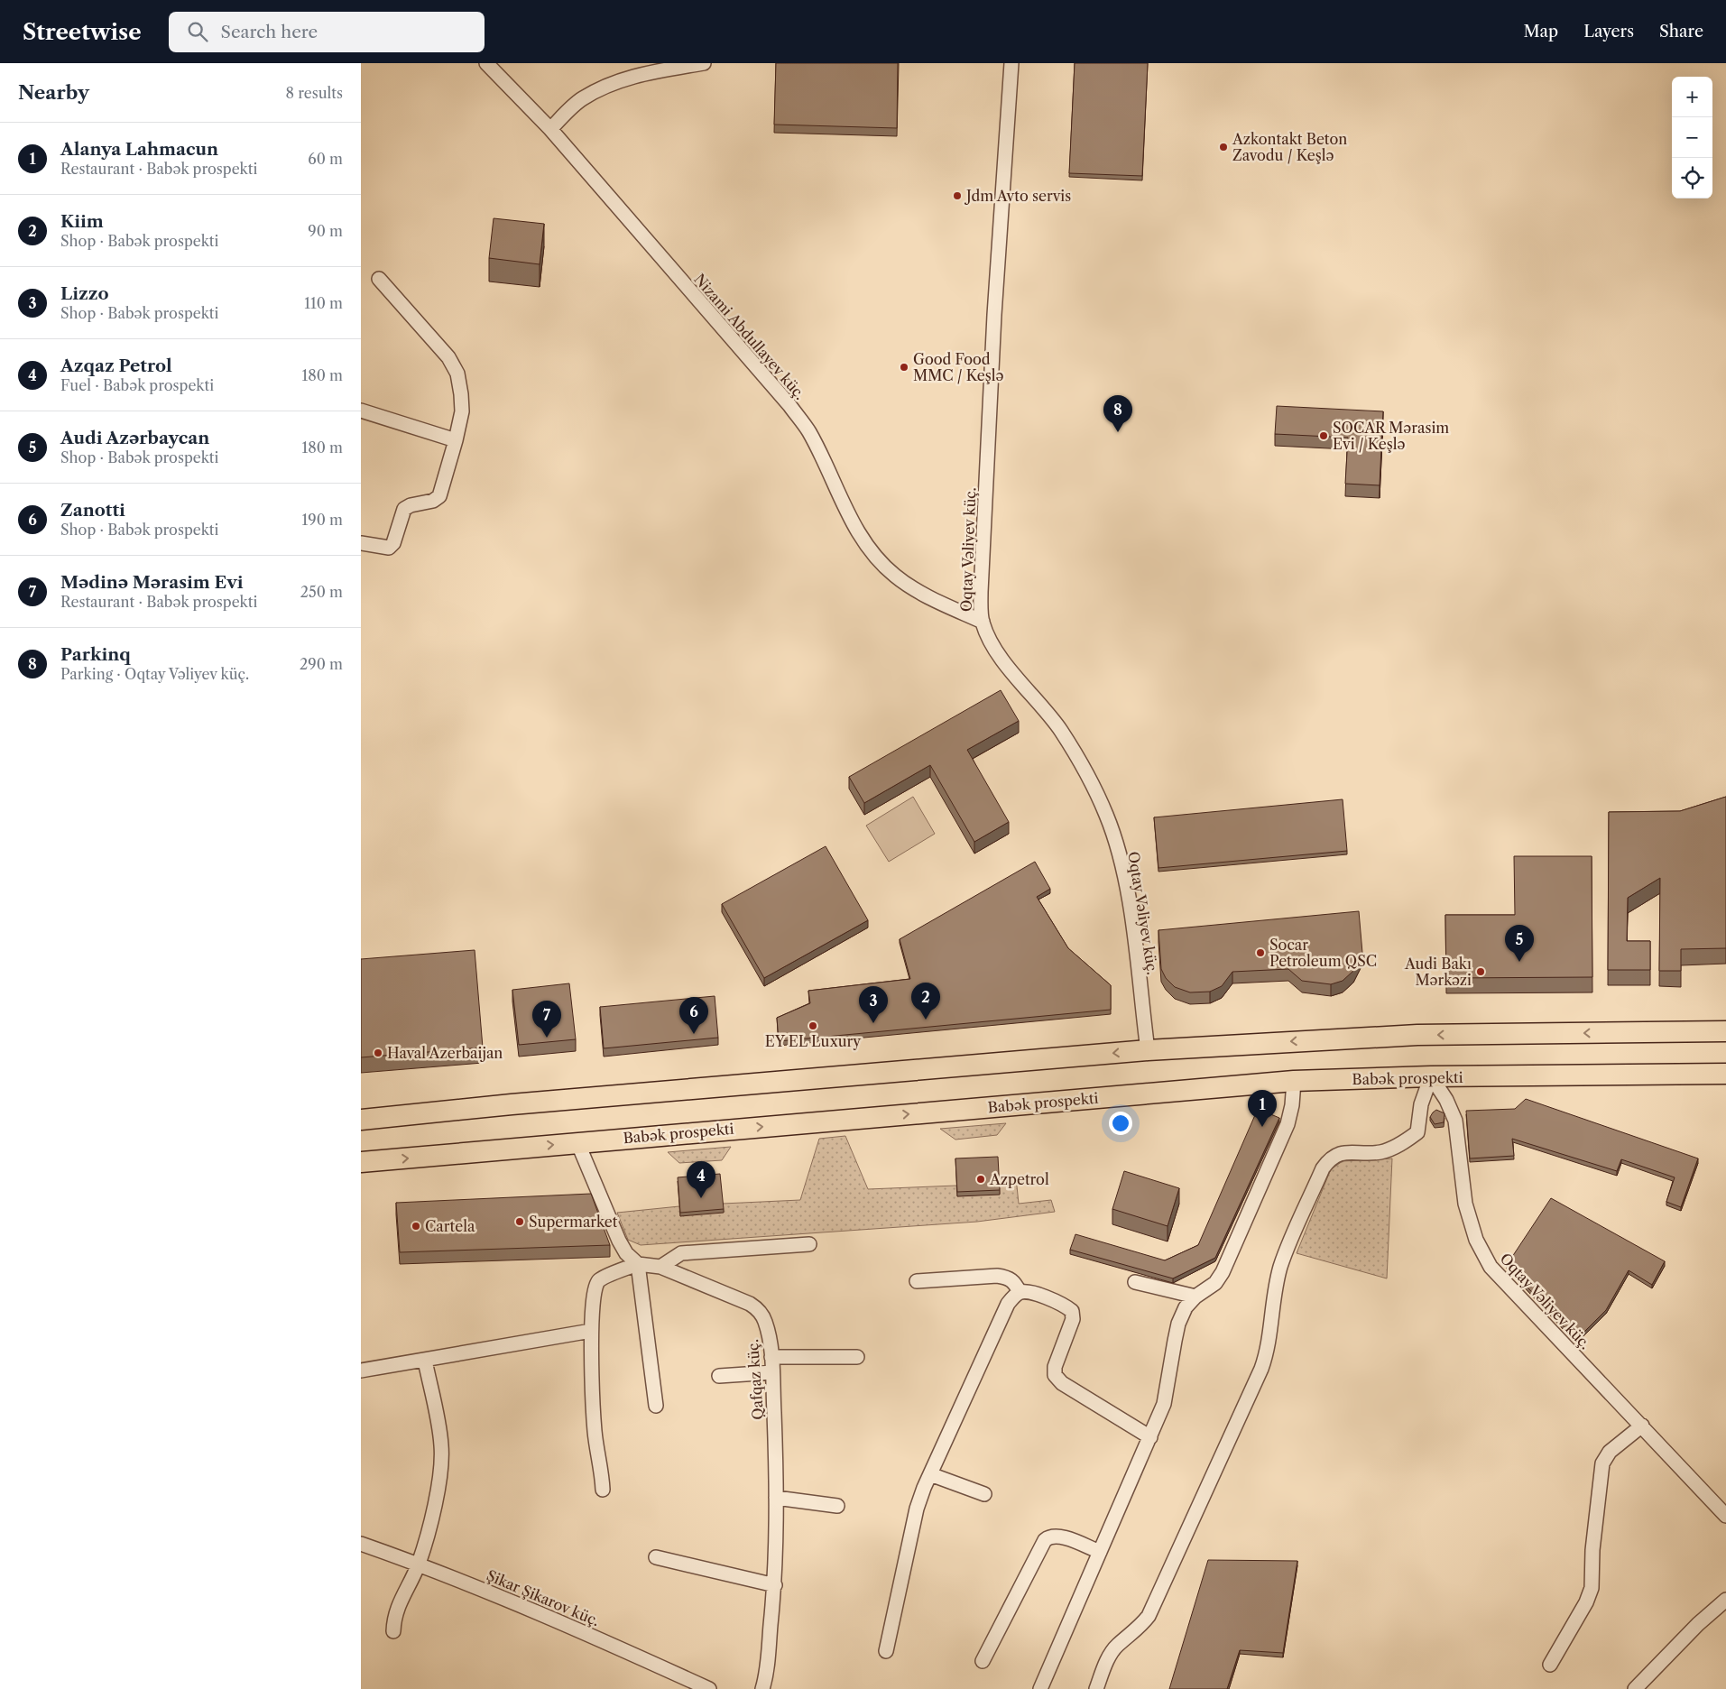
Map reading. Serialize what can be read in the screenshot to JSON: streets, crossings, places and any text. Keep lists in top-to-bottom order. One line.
{"streets":{"main road":["Babək prospekti"],"street":["Nizami Abdullayev küç.","Oqtay Vəliyev küç.","Qafqaz küç.","Şikar Şikarov küç."]},"crossings":[["Nizami Abdullayev küç.","Oqtay Vəliyev küç."],["Oqtay Vəliyev küç.","Babək prospekti"]],"places":["Azkontakt Beton Zavodu / Keşlə","Jdm Avto servis","Good Food MMC / Keşlə","SOCAR Mərasim Evi / Keşlə","Socar Petroleum QSC","Audi Bakı Mərkəzi","EY EL Luxury","Haval Azerbaijan","Azpetrol","Supermarket","Cartela"],"page":{"header":"Streetwise","search":"Search here","nav":["Map","Layers","Share"],"heading":["Nearby","8 results"],"map_buttons":["+","−"],"list":[{"mark":"1","name":"Alanya Lahmacun","note":"Restaurant · Babək prospekti","value":"60 m"},{"mark":"2","name":"Kiim","note":"Shop · Babək prospekti","value":"90 m"},{"mark":"3","name":"Lizzo","note":"Shop · Babək prospekti","value":"110 m"},{"mark":"4","name":"Azqaz Petrol","note":"Fuel · Babək prospekti","value":"180 m"},{"mark":"5","name":"Audi Azərbaycan","note":"Shop · Babək prospekti","value":"180 m"},{"mark":"6","name":"Zanotti","note":"Shop · Babək prospekti","value":"190 m"},{"mark":"7","name":"Mədinə Mərasim Evi","note":"Restaurant · Babək prospekti","value":"250 m"},{"mark":"8","name":"Parkinq","note":"Parking · Oqtay Vəliyev küç.","value":"290 m"}],"pins":["8","5","2","3","6","7","1","4"]}}
